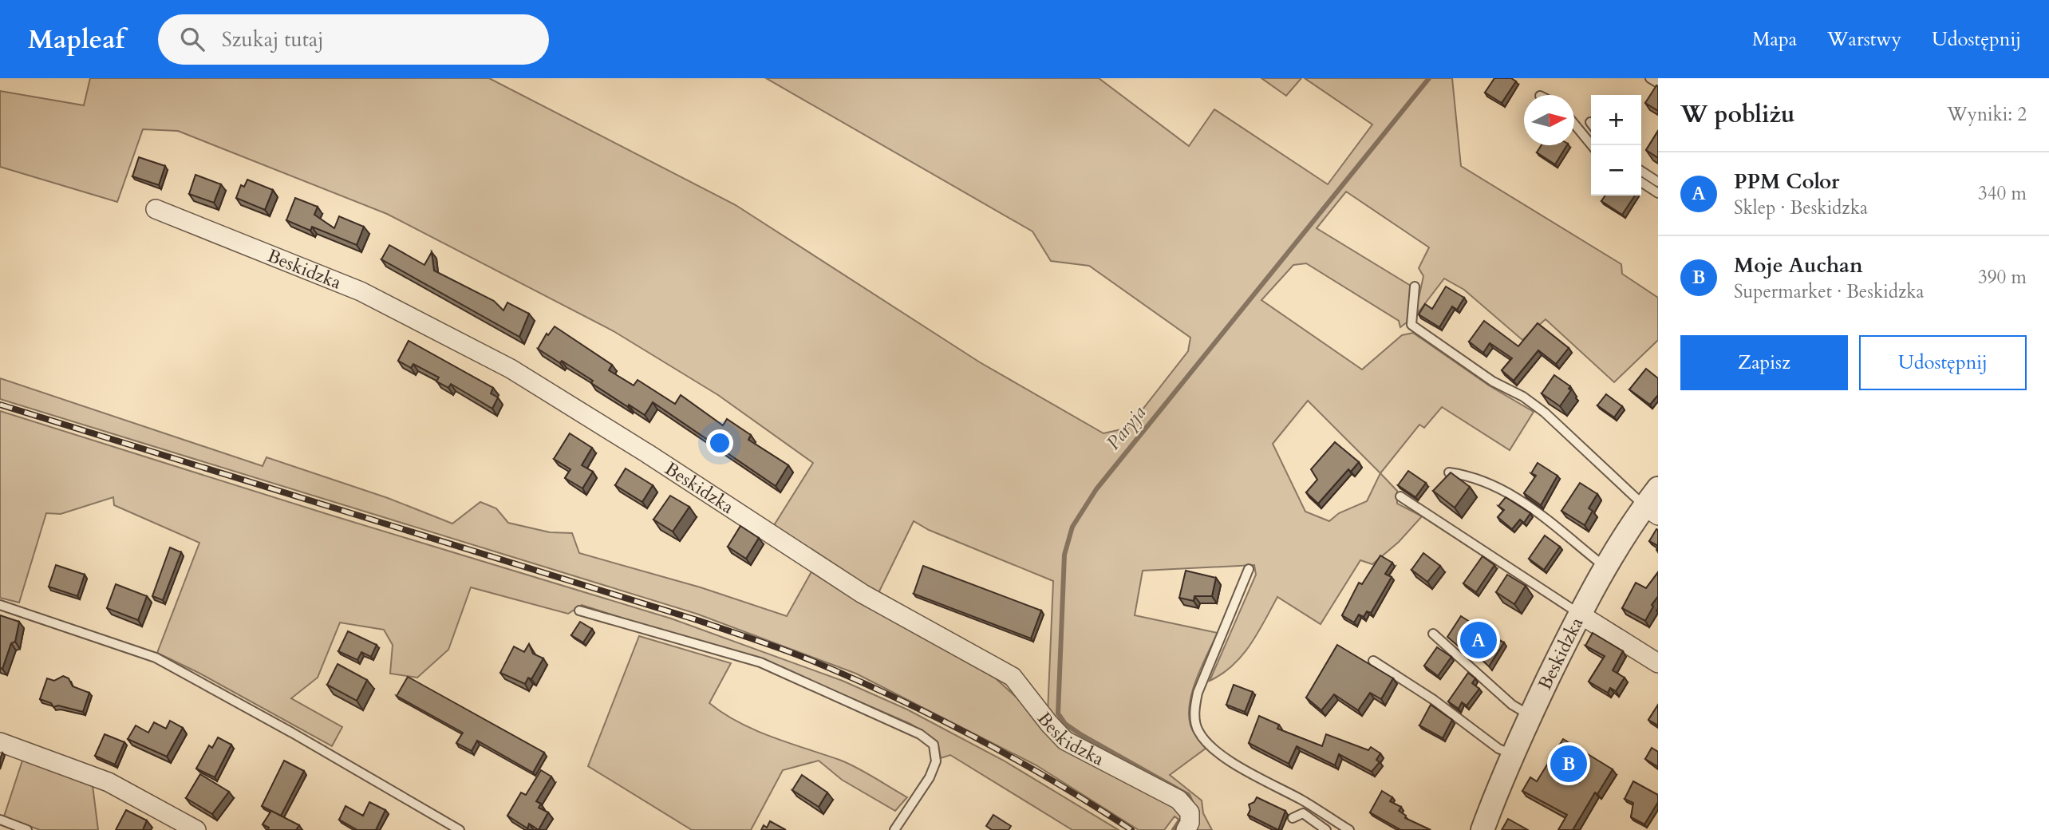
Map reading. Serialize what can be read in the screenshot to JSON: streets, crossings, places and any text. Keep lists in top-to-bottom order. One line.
{"streets":{"street":["Beskidzka"]},"water":["Paryja"],"north":"right","page":{"header":"Mapleaf","search":"Szukaj tutaj","nav":["Mapa","Warstwy","Udostępnij"],"heading":["W pobliżu","Wyniki: 2"],"map_buttons":["+","−"],"list":[{"mark":"A","name":"PPM Color","note":"Sklep · Beskidzka","value":"340 m"},{"mark":"B","name":"Moje Auchan","note":"Supermarket · Beskidzka","value":"390 m"}],"buttons":["Zapisz","Udostępnij"],"pins":["A","B"]}}
